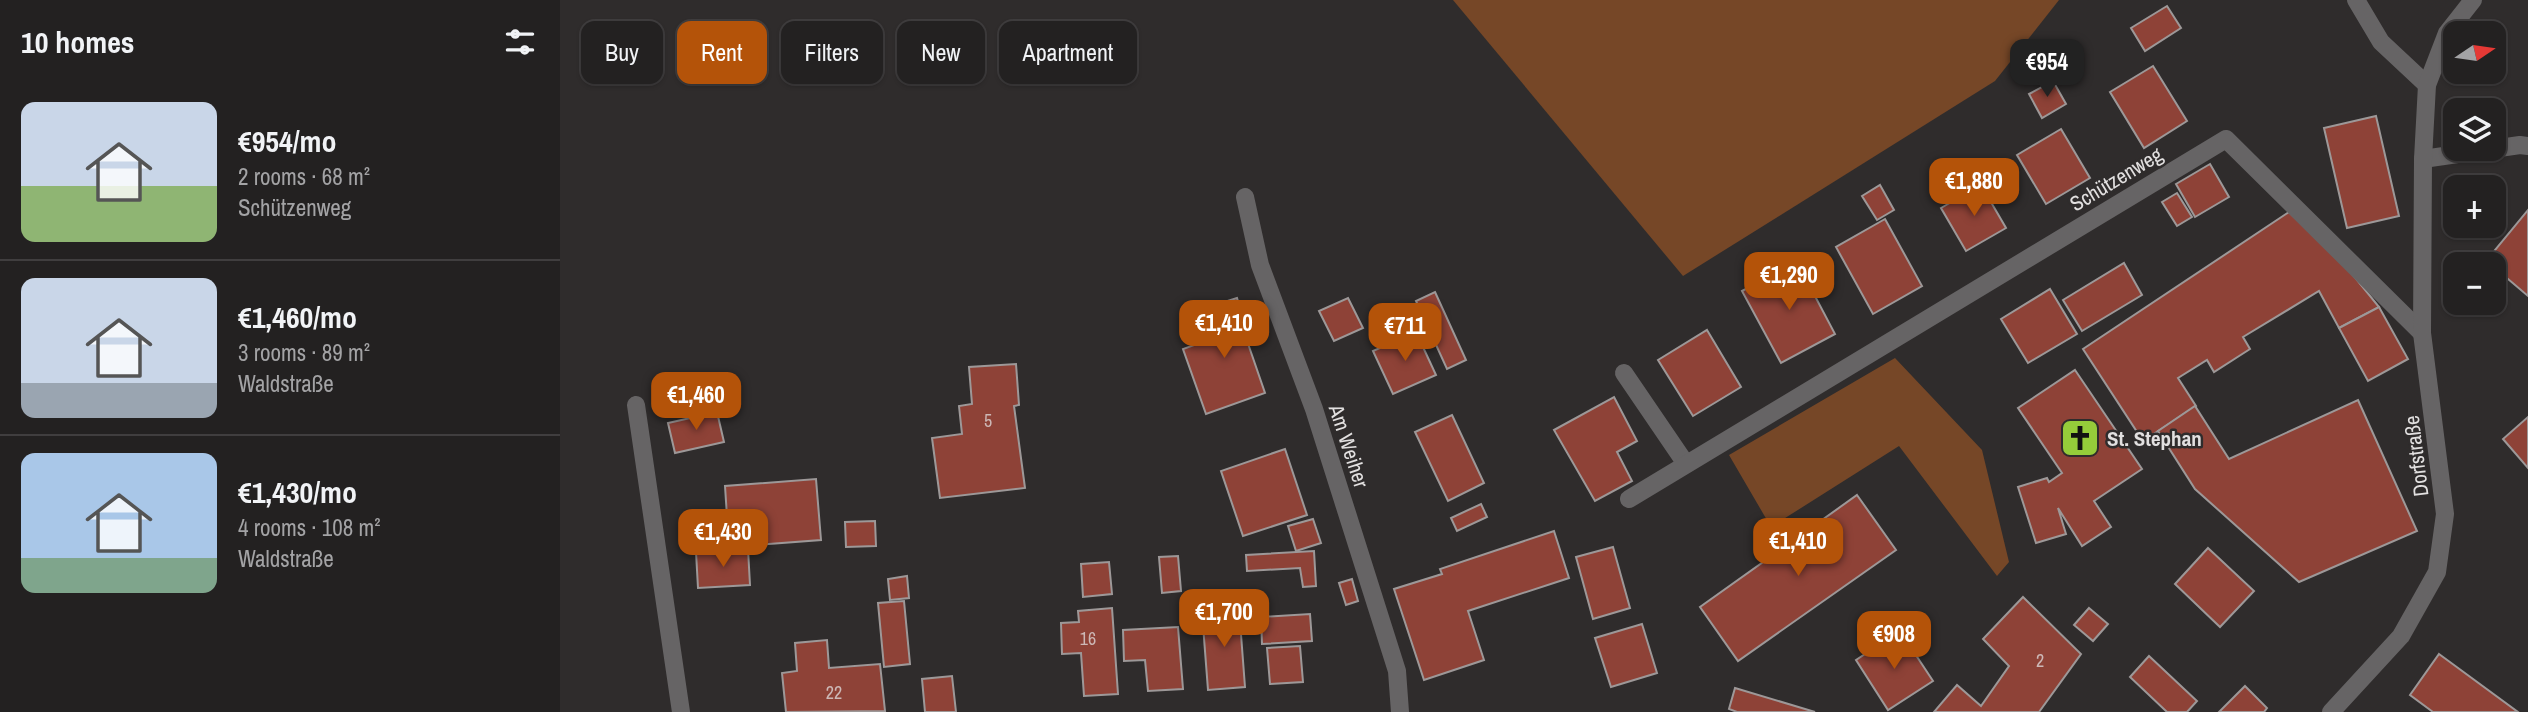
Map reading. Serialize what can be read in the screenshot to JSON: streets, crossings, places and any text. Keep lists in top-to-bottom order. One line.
{"streets":{"street":["Schützenweg","Am Weiher","Dorfstraße"]},"crossings":[["Schützenweg","Dorfstraße"]],"places":{"church":["St. Stephan"]},"house_numbers":["5","16","2","22"],"north":"right","page":{"heading":"10 homes","map_buttons":["+","−"],"chip":["Buy","Rent","Filters","New","Apartment"],"price":["€954","€1,880","€1,290","€1,410","€711","€1,460","€1,430","€1,410","€1,700","€908"],"list":[{"name":"€954/mo","note":"2 rooms · 68 m² · Schützenweg"},{"name":"€1,460/mo","note":"3 rooms · 89 m² · Waldstraße"},{"name":"€1,430/mo","note":"4 rooms · 108 m² · Waldstraße"}]}}
